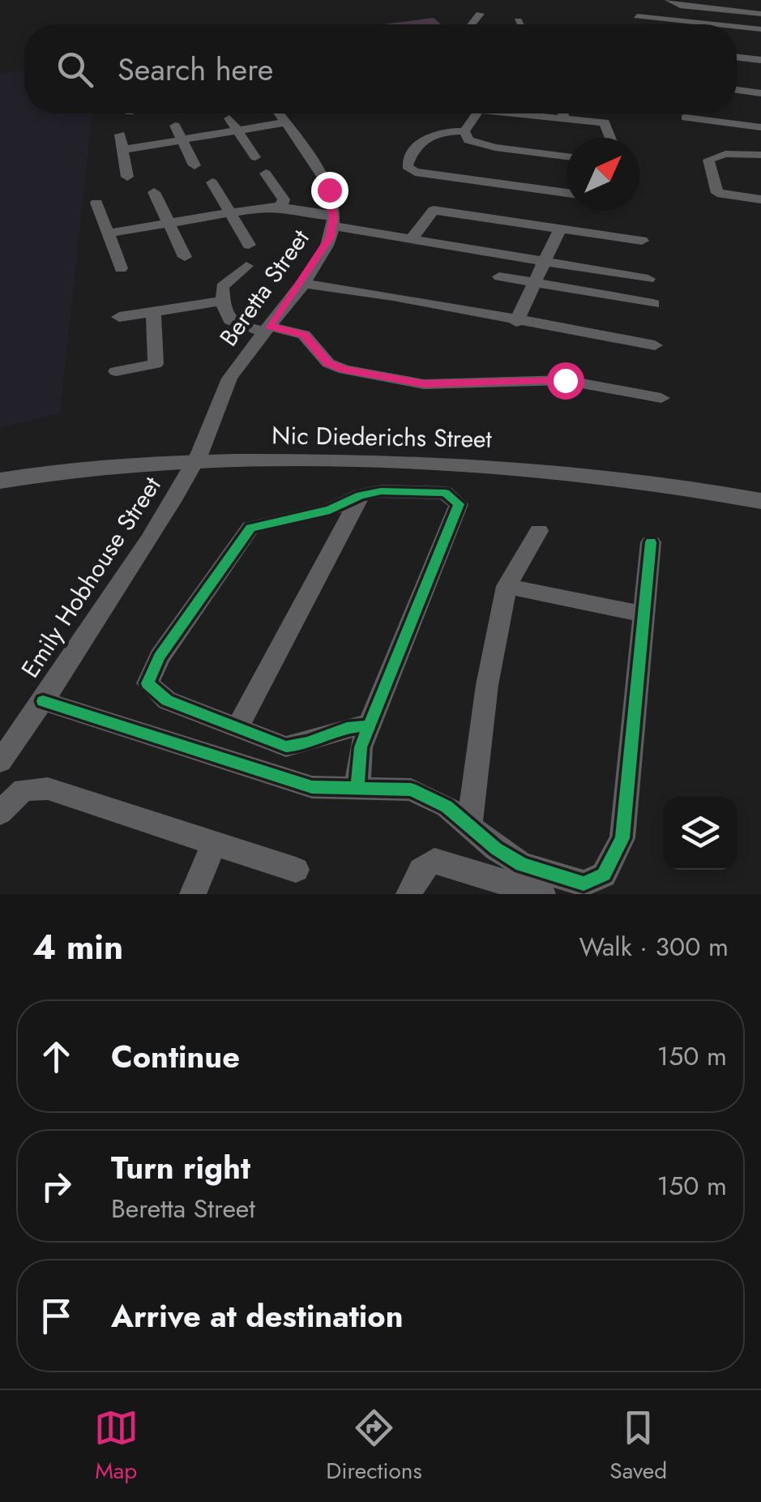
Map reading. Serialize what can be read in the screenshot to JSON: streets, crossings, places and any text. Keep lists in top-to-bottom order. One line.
{"streets":{"street":["Beretta Street","Nic Diederichs Street","Emily Hobhouse Street"]},"crossings":[["Beretta Street","Nic Diederichs Street"],["Beretta Street","Emily Hobhouse Street"],["Nic Diederichs Street","Emily Hobhouse Street"]],"north":"top right","page":{"search":"Search here","heading":["4 min","Walk · 300 m"],"list":[["Continue","150 m"],["Turn right","Beretta Street","150 m"],"Arrive at destination"],"nav":["Map","Directions","Saved"]}}
